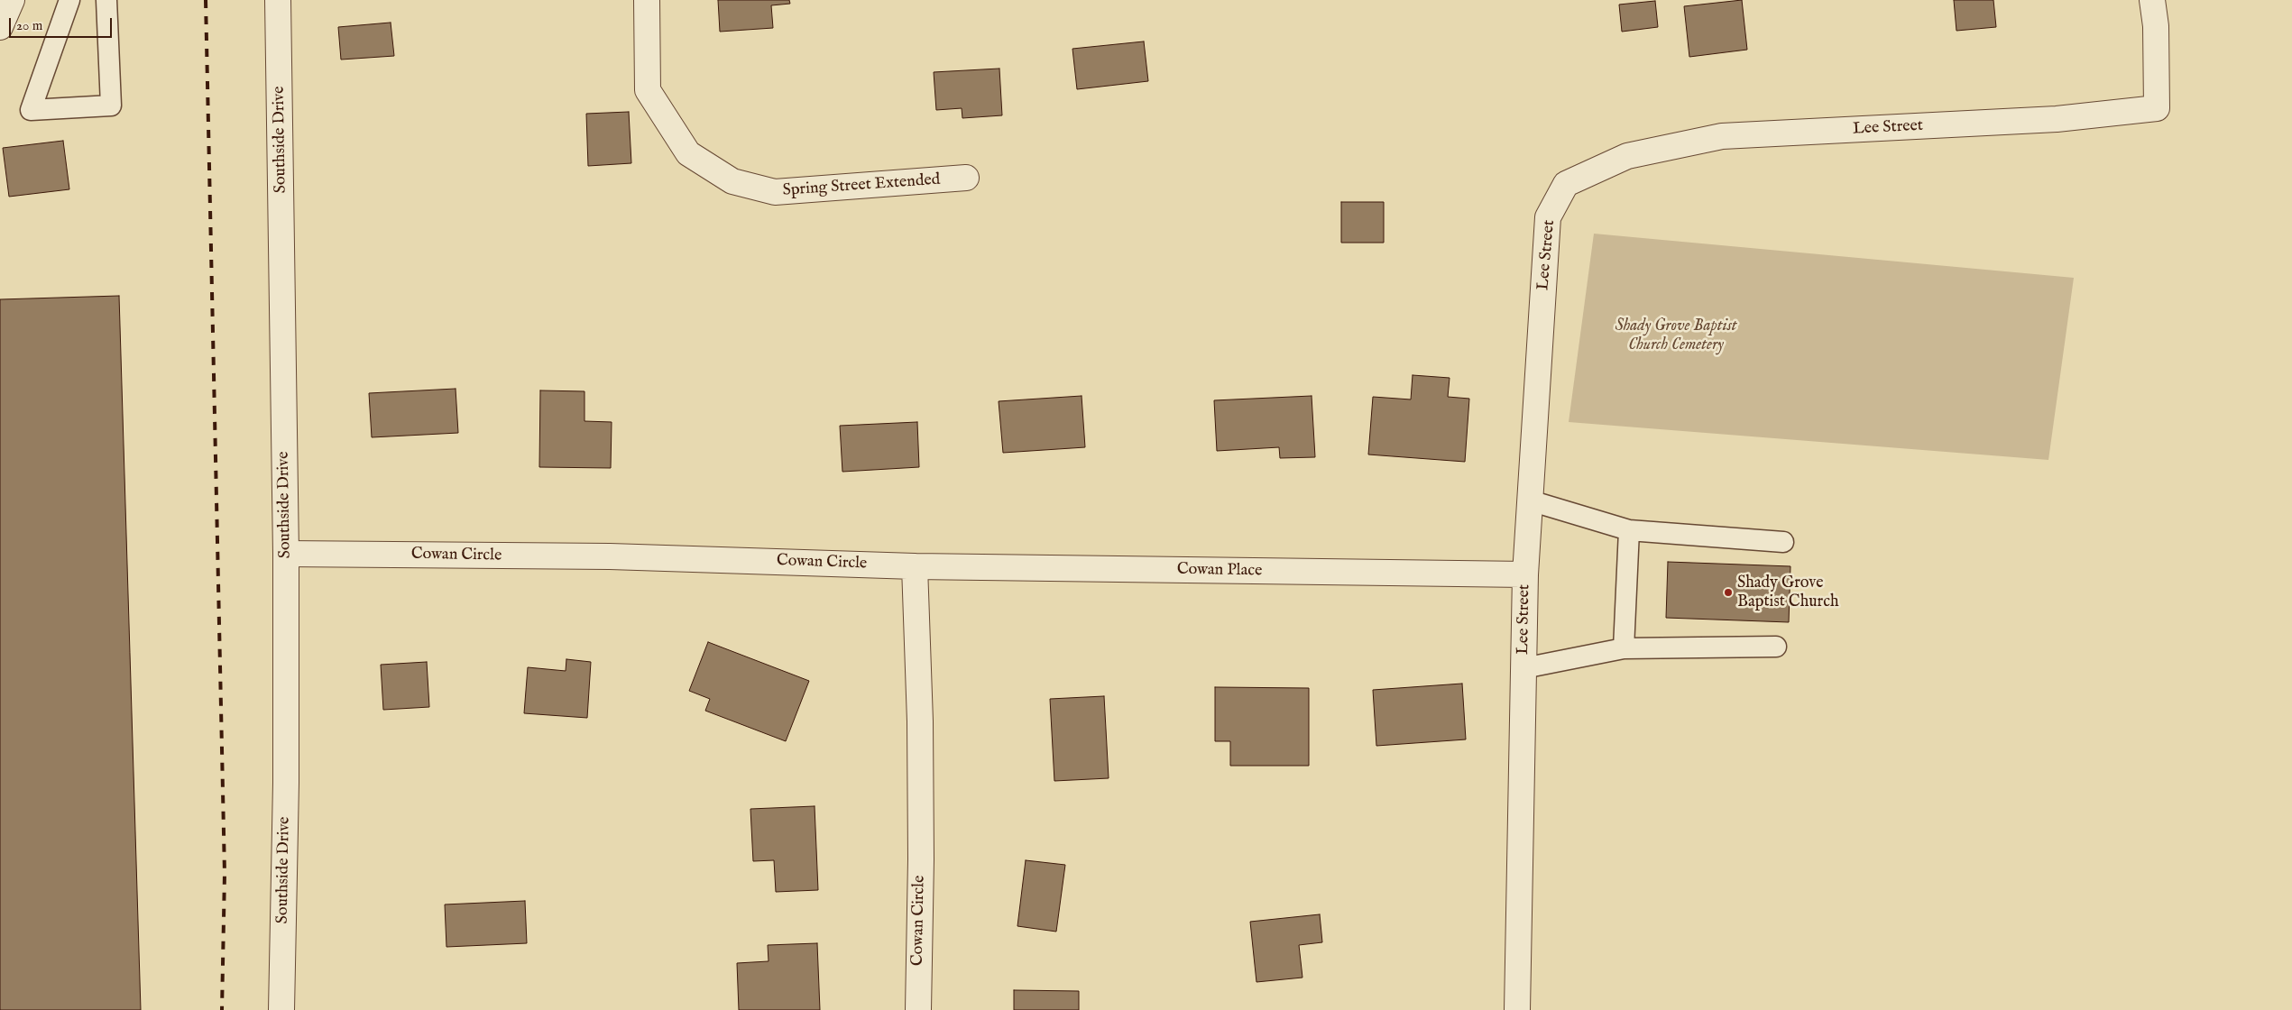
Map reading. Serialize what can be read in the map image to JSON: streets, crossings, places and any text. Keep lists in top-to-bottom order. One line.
{"streets":{"street":["Lee Street","Southside Drive","Spring Street Extended","Cowan Circle","Cowan Place"]},"crossings":[["Lee Street","Cowan Place"],["Southside Drive","Cowan Circle"],["Cowan Circle","Cowan Place"]],"parks":["Shady Grove Baptist Church Cemetery"],"places":["Shady Grove Baptist Church"],"scale_bar":"20 m"}
